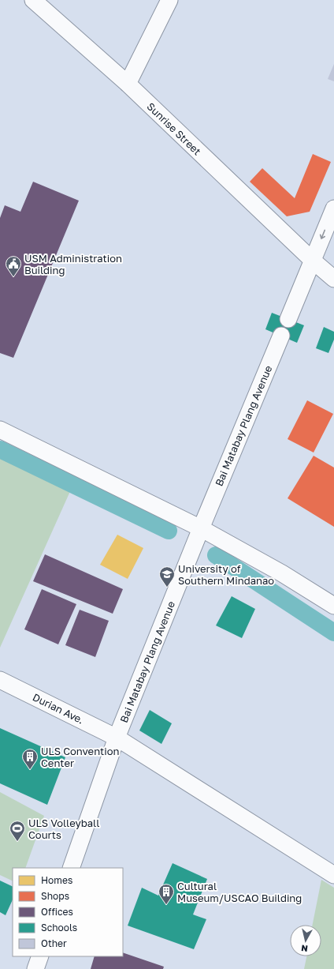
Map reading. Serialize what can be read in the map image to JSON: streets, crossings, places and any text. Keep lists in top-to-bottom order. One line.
{"streets":{"street":["Sunrise Street","Bai Matabay Plang Avenue","Durian Ave."]},"crossings":[["Bai Matabay Plang Avenue","Durian Ave."]],"places":{"public building":["USM Administration Building"],"school or university":["University of Southern Mindanao"],"building":["ULS Convention Center","Cultural Museum/USCAO Building"],"sports":["ULS Volleyball Courts"]},"legend":["Homes","Shops","Offices","Schools","Other"],"north":"bottom"}
